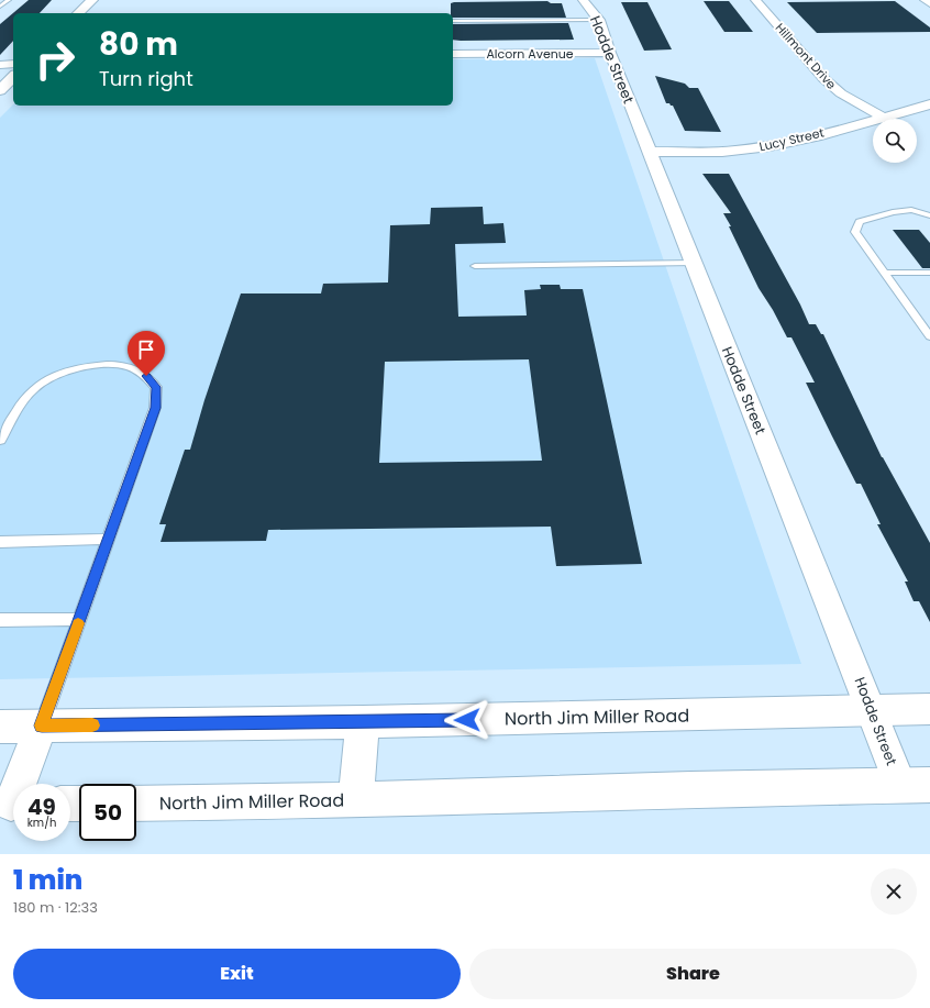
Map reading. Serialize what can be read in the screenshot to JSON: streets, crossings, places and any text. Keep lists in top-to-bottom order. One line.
{"streets":{"main road":["North Jim Miller Road"],"street":["Alcorn Avenue","Hillmont Drive","Hodde Street","Lucy Street"]},"crossings":[["Alcorn Avenue","Hodde Street"],["Hillmont Drive","Lucy Street"],["Hodde Street","Lucy Street"],["Hodde Street","North Jim Miller Road"]],"page":{"turn":["80 m","Turn right"],"speed":"49 km/h","limit":"50","heading":["1 min","180 m · 12:33"],"buttons":["Exit","Share"]}}
